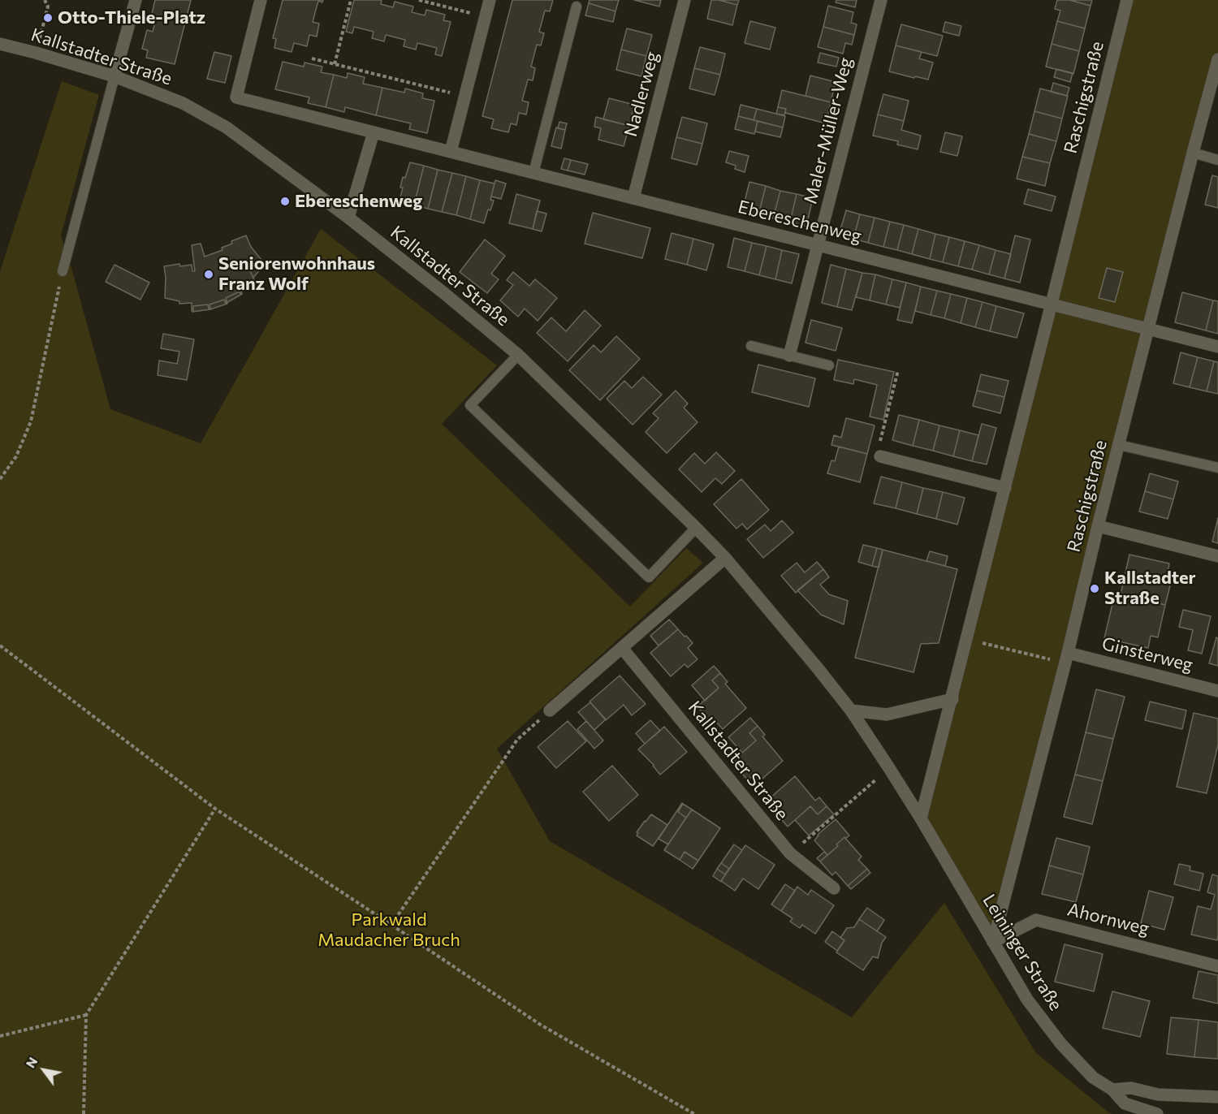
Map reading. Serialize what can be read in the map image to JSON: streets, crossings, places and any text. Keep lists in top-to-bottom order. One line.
{"streets":{"street":["Kallstadter Straße","Nadlerweg","Raschigstraße","Maler-Müller-Weg","Ebereschenweg","Ginsterweg","Ahornweg","Leininger Straße"]},"crossings":[["Kallstadter Straße","Raschigstraße"],["Kallstadter Straße","Leininger Straße"],["Nadlerweg","Ebereschenweg"],["Raschigstraße","Ebereschenweg"],["Raschigstraße","Ginsterweg"],["Raschigstraße","Ahornweg"],["Raschigstraße","Leininger Straße"],["Maler-Müller-Weg","Ebereschenweg"],["Ahornweg","Leininger Straße"]],"parks":["Parkwald Maudacher Bruch"],"places":["Otto-Thiele-Platz","Ebereschenweg","Seniorenwohnhaus Franz Wolf","Kallstadter Straße"],"north":"top left"}
